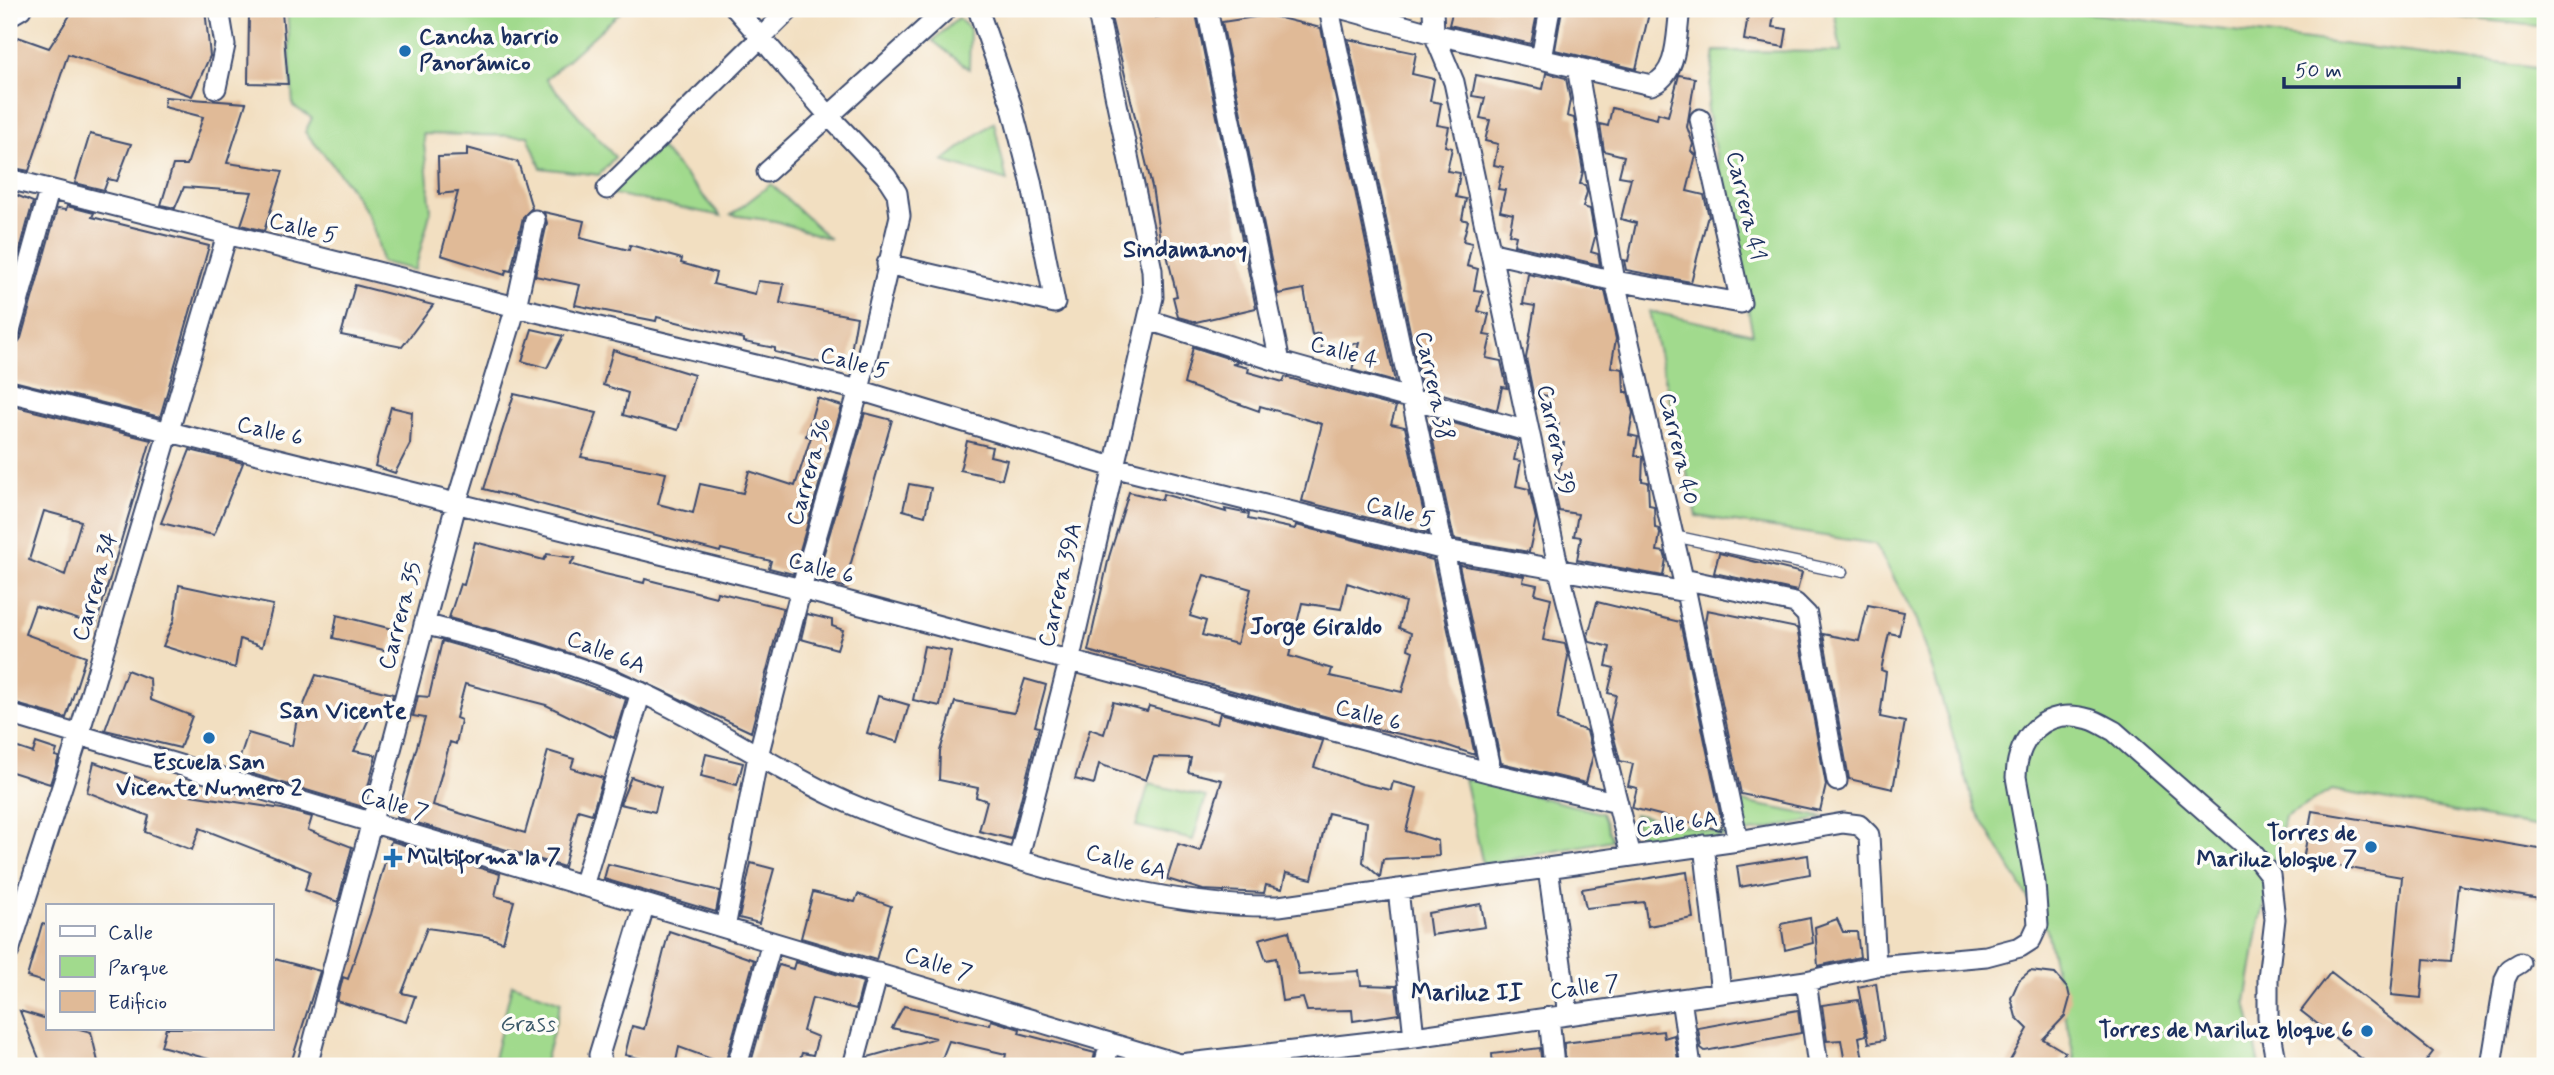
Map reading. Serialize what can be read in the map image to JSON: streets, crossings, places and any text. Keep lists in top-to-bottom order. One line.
{"streets":{"street":["Carrera 41","Calle 5","Calle 4","Carrera 38","Calle 6","Carrera 39","Carrera 40","Carrera 36","Carrera 39A","Carrera 34","Carrera 35","Calle 6A","Calle 7"]},"crossings":[["Carrera 41","Carrera 40"],["Calle 5","Carrera 38"],["Calle 5","Carrera 39"],["Calle 5","Carrera 40"],["Calle 5","Carrera 36"],["Calle 5","Carrera 39A"],["Calle 5","Carrera 34"],["Calle 5","Carrera 35"],["Calle 4","Carrera 38"],["Calle 4","Carrera 39"],["Calle 4","Carrera 39A"],["Carrera 38","Calle 6"],["Calle 6","Carrera 39"],["Calle 6","Carrera 36"],["Calle 6","Carrera 39A"],["Calle 6","Carrera 34"],["Calle 6","Carrera 35"],["Carrera 39","Calle 6A"],["Carrera 40","Calle 6A"],["Carrera 36","Calle 6A"],["Carrera 36","Calle 7"],["Carrera 39A","Calle 6A"],["Carrera 34","Calle 7"],["Carrera 35","Calle 6A"],["Carrera 35","Calle 7"],["Calle 6A","Calle 7"]],"districts":["Sindamanoy","Jorge Giraldo","San Vicente","Mariluz II"],"parks":["Grass"],"places":{"other":["Cancha barrio Panorámico","Escuela San Vicente Numero 2","Torres de Mariluz bloque 7","Torres de Mariluz bloque 6"],"health":["Multiforma la 7"]},"legend":["Calle","Parque","Edificio"],"scale_bar":"50 m"}
